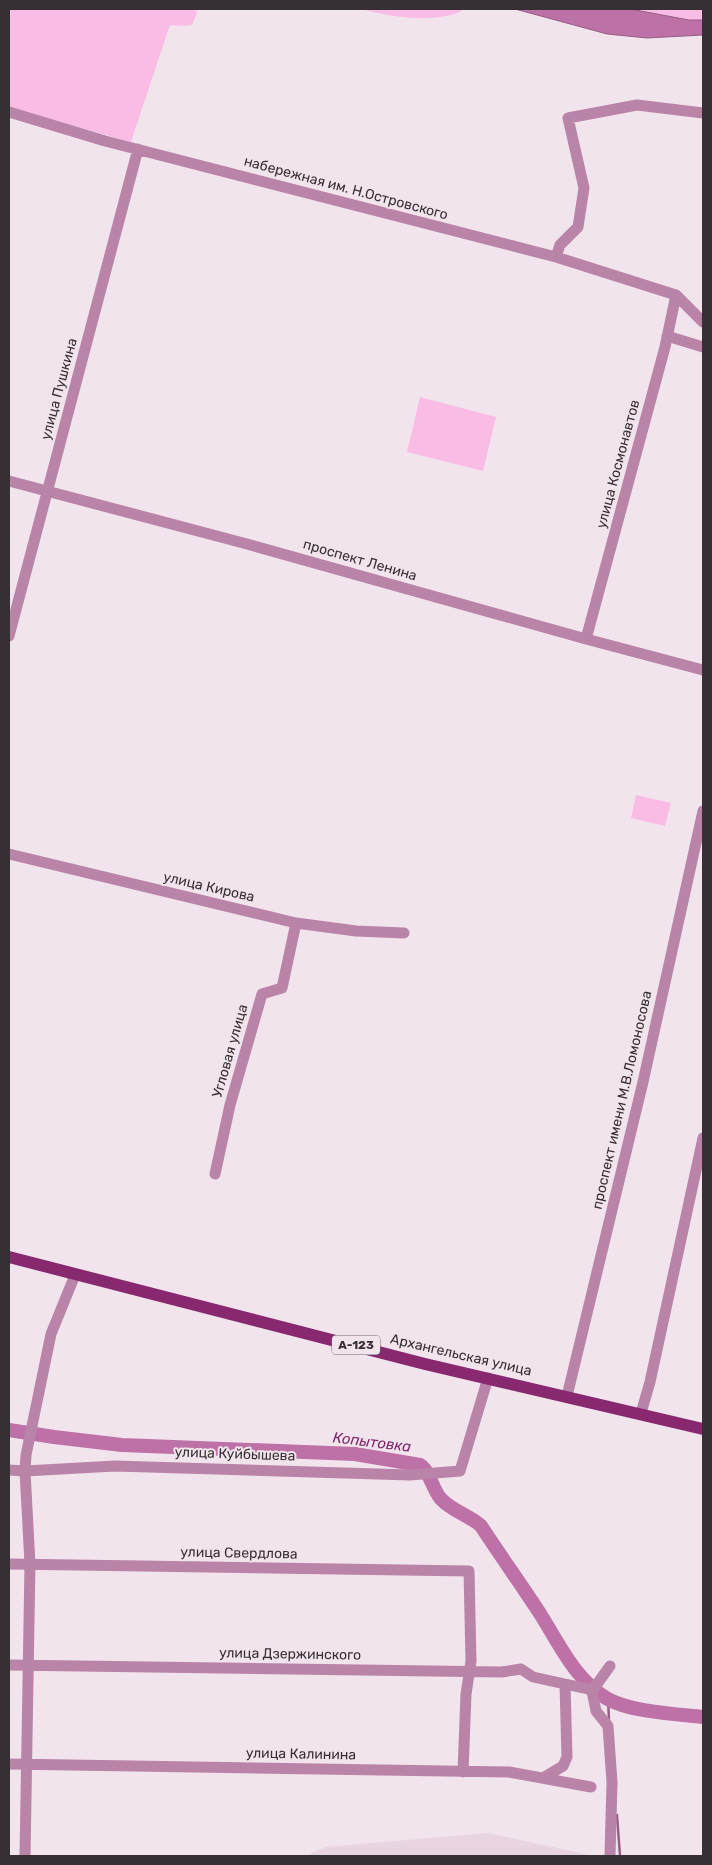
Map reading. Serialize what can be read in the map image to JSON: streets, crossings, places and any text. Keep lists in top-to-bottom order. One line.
{"streets":{"main road":["А-123","Архангельская улица"],"street":["набережная им. Н.Островского","улица Пушкина","улица Космонавтов","проспект Ленина","улица Кирова","Угловая улица","проспект имени М.В.Ломоносова","улица Куйбышева","улица Свердлова","улица Дзержинского","улица Калинина"]},"crossings":[["набережная им. Н.Островского","улица Пушкина"],["набережная им. Н.Островского","улица Космонавтов"],["улица Пушкина","проспект Ленина"],["улица Космонавтов","проспект Ленина"],["улица Кирова","Угловая улица"],["проспект имени М.В.Ломоносова","Архангельская улица"],["Архангельская улица","улица Куйбышева"],["улица Свердлова","улица Дзержинского"]],"water":["Копытовка"]}
